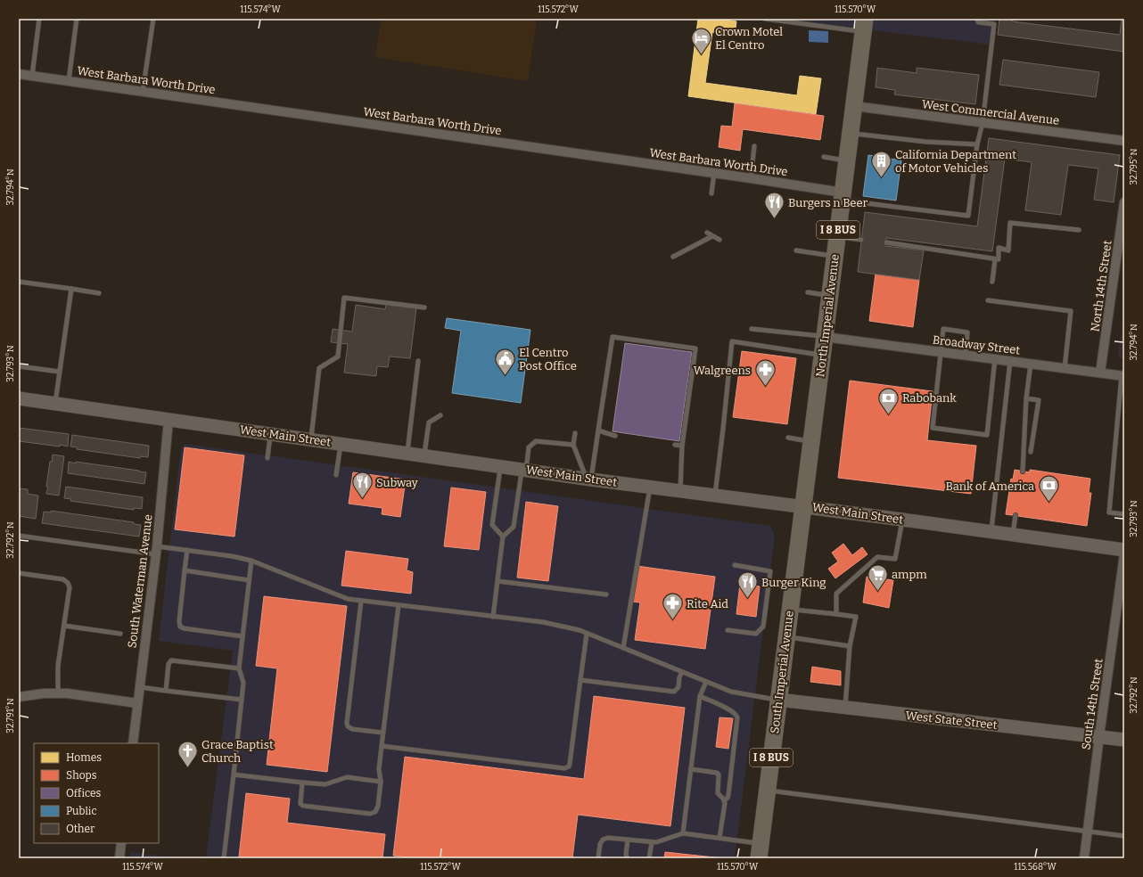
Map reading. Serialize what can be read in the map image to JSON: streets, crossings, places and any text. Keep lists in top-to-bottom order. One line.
{"streets":{"highway":["I 8 BUS","North Imperial Avenue","South Imperial Avenue"],"street":["West Barbara Worth Drive","West Commercial Avenue","North 14th Street","Broadway Street","West Main Street","South Waterman Avenue","South 14th Street","West State Street"]},"crossings":[["West Barbara Worth Drive","North Imperial Avenue"],["West Commercial Avenue","North Imperial Avenue"],["North 14th Street","Broadway Street"],["North Imperial Avenue","Broadway Street"],["North Imperial Avenue","West Main Street"],["North Imperial Avenue","South Imperial Avenue"],["West Main Street","South Waterman Avenue"],["West Main Street","South Imperial Avenue"],["South Imperial Avenue","West State Street"],["South 14th Street","West State Street"]],"places":{"hotel":["Crown Motel El Centro"],"building":["California Department of Motor Vehicles"],"restaurant":["Burgers n Beer","Subway","Burger King"],"public building":["El Centro Post Office"],"pharmacy":["Walgreens","Rite Aid"],"bank":["Rabobank","Bank of America"],"supermarket":["ampm"],"church":["Grace Baptist Church"]},"legend":["Homes","Shops","Offices","Public","Other"],"coordinates":["115.574°W","115.572°W","115.570°W","32.795°N","32.794°N","32.793°N","32.792°N","32.791°N","115.568°W"]}
